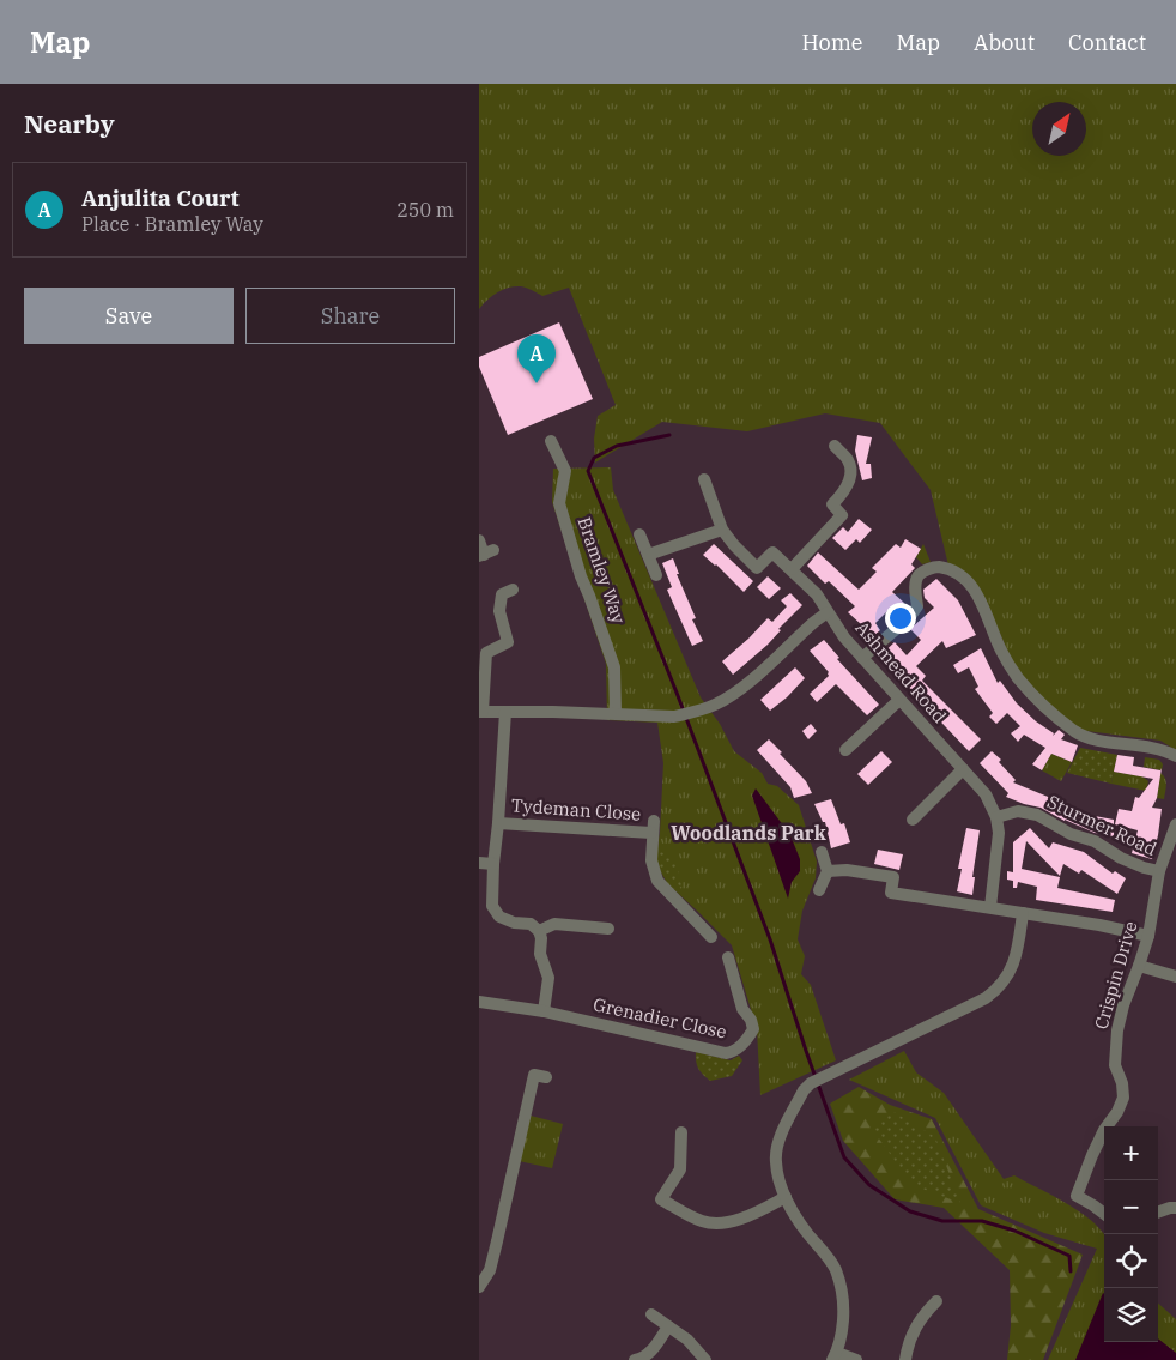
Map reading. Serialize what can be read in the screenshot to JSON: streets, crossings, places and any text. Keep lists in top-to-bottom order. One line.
{"streets":{"street":["Bramley Way","Ashmead Road","Tydeman Close","Sturmer Road","Crispin Drive","Grenadier Close"]},"crossings":[["Ashmead Road","Sturmer Road"],["Sturmer Road","Crispin Drive"]],"districts":["Woodlands Park"],"north":"top right","page":{"header":"Map","nav":["Home","Map","About","Contact"],"heading":"Nearby","list":[{"mark":"A","name":"Anjulita Court","note":"Place · Bramley Way","value":"250 m"}],"buttons":["Save","Share"],"pins":"A","map_buttons":["+","−"]}}
